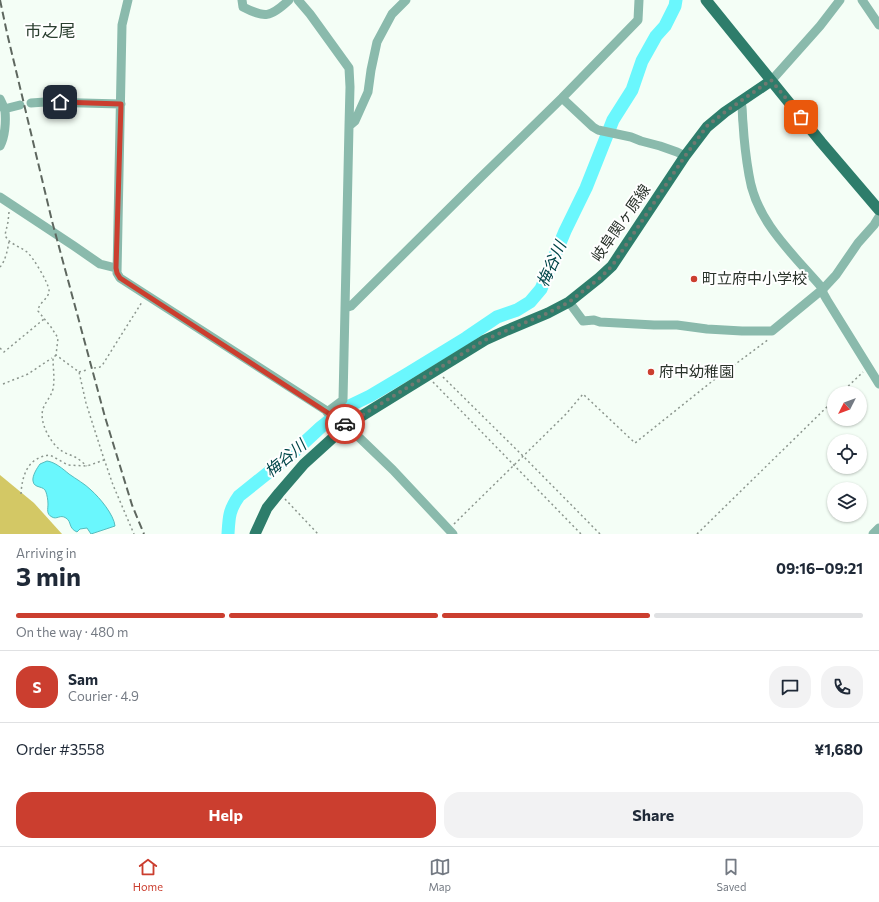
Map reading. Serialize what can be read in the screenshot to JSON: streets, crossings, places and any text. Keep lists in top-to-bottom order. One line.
{"streets":{"main road":["岐阜関ヶ原線"]},"districts":["市之尾"],"water":["梅谷川"],"places":["町立府中小学校","府中幼稚園"],"north":"bottom left","page":{"heading":["3 min","Arriving in","09:16–09:21"],"panel":["Sam","Courier · 4.9","Order #3558","¥1,680"],"bar":"On the way · 480 m","round":"S","buttons":["Help","Share"],"tabs":["Home","Map","Saved"]}}
